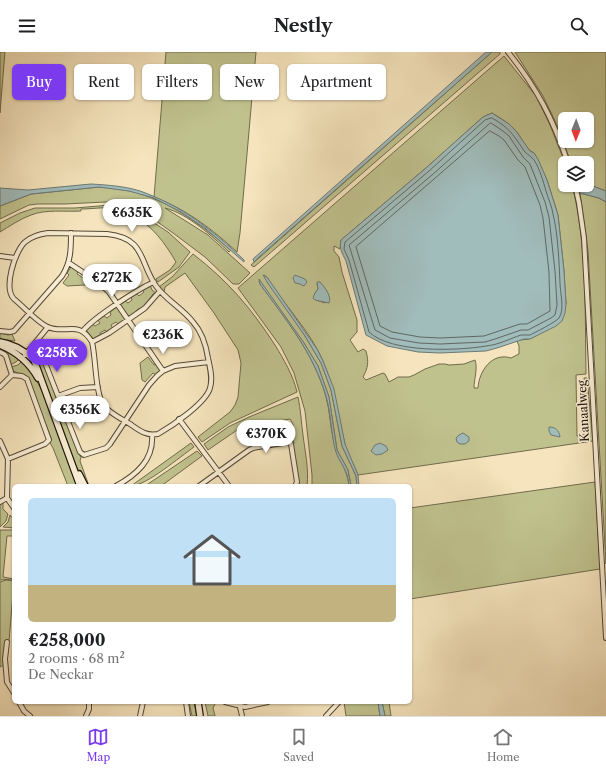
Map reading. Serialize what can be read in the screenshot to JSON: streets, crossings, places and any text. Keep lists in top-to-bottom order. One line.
{"streets":{"street":["Kanaalweg"]},"north":"bottom","page":{"header":"Nestly","chip":["Buy","Rent","Filters","New","Apartment"],"price":["€635K","€272K","€236K","€258K","€356K","€370K"],"list":[{"name":"€258,000","note":"2 rooms · 68 m² · De Neckar"}],"tabs":["Map","Saved","Home"]}}
